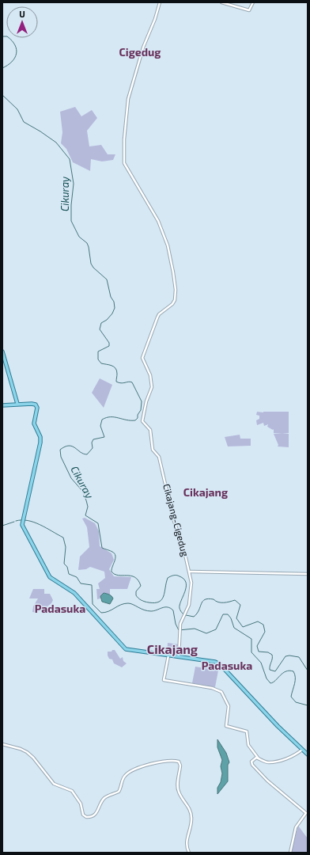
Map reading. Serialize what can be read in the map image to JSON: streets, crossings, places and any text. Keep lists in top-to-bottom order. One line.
{"streets":{"street":["Cikajang-Cigedug"]},"districts":["Cigedug","Cikajang","Padasuka","Cikajang","Padasuka"],"water":["Cikuray"],"north":"top"}
